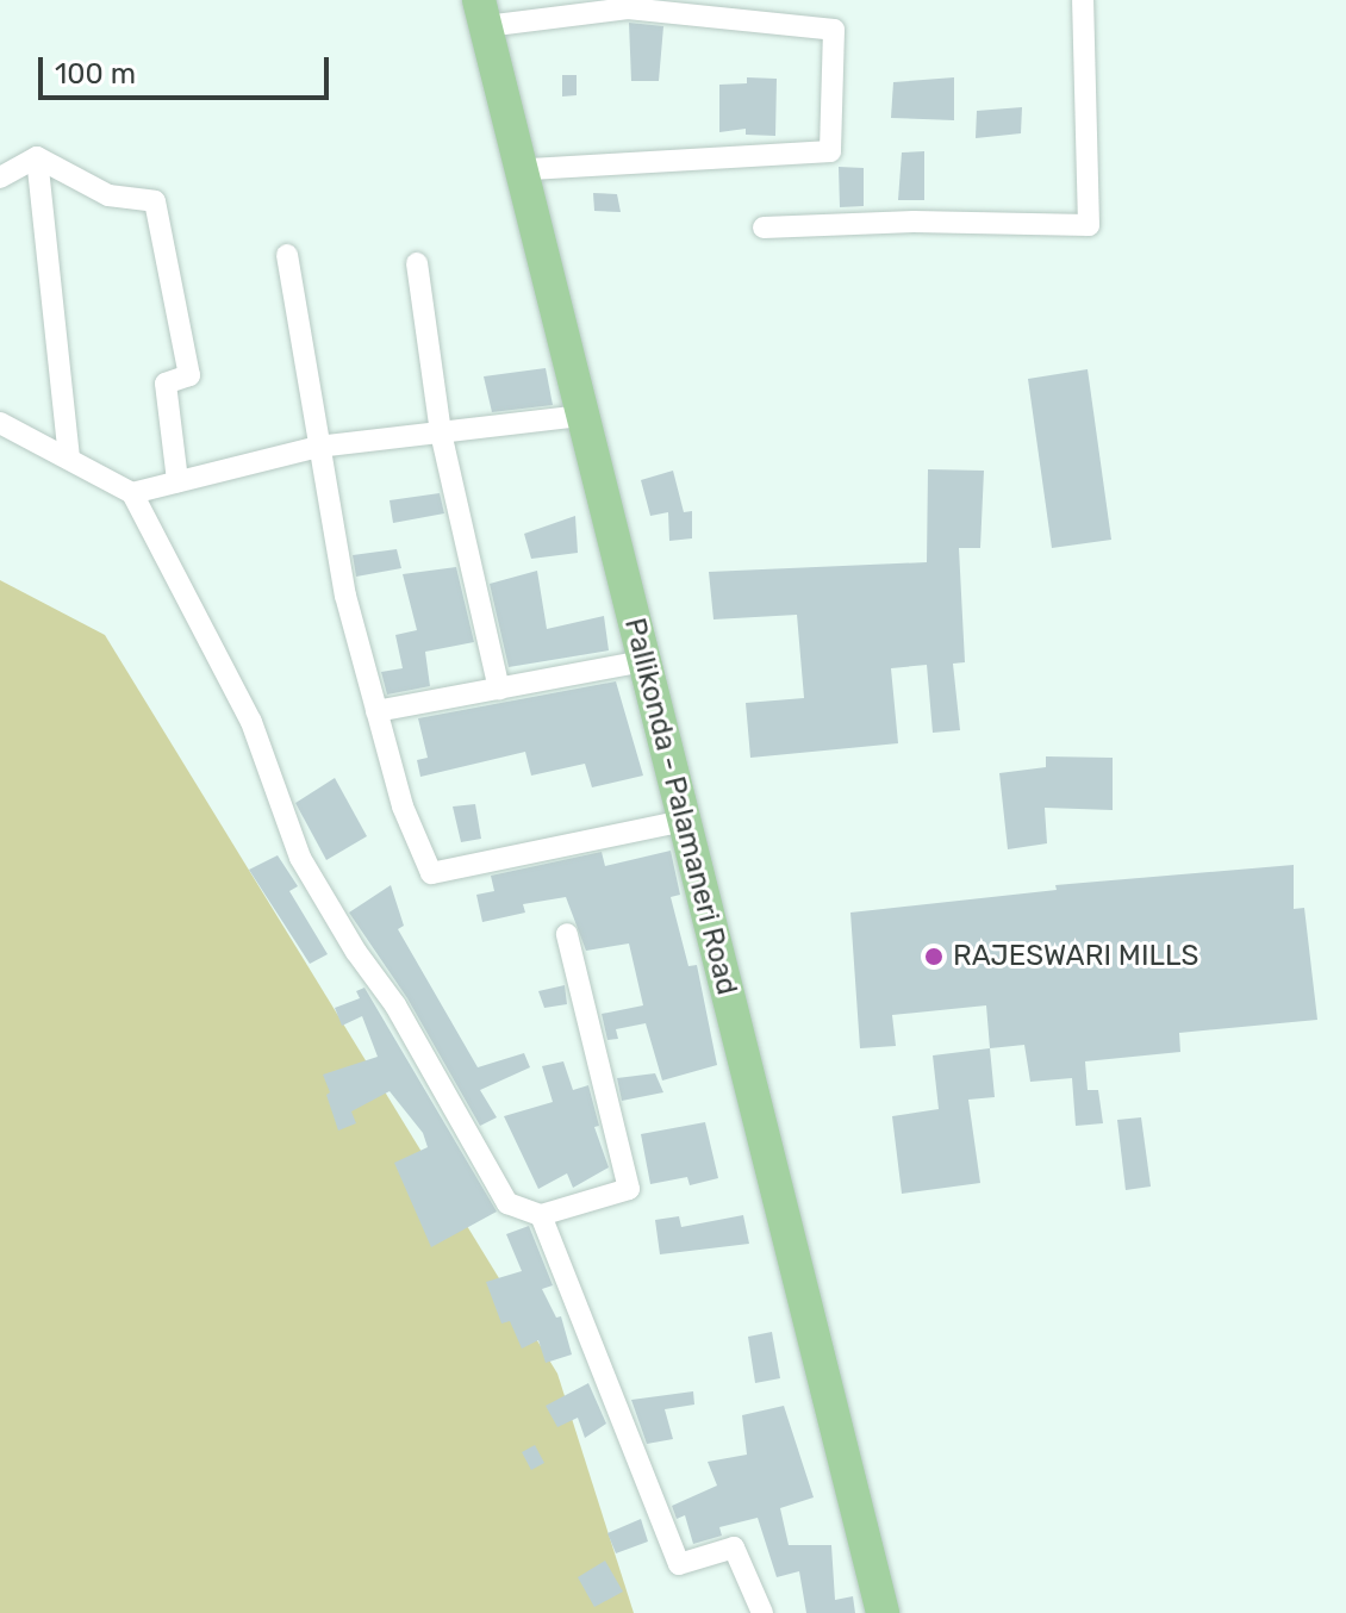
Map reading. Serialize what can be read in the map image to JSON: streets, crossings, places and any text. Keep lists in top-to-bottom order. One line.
{"streets":{"main road":["Pallikonda - Palamaneri Road"]},"places":["RAJESWARI MILLS"],"scale_bar":"100 m"}
